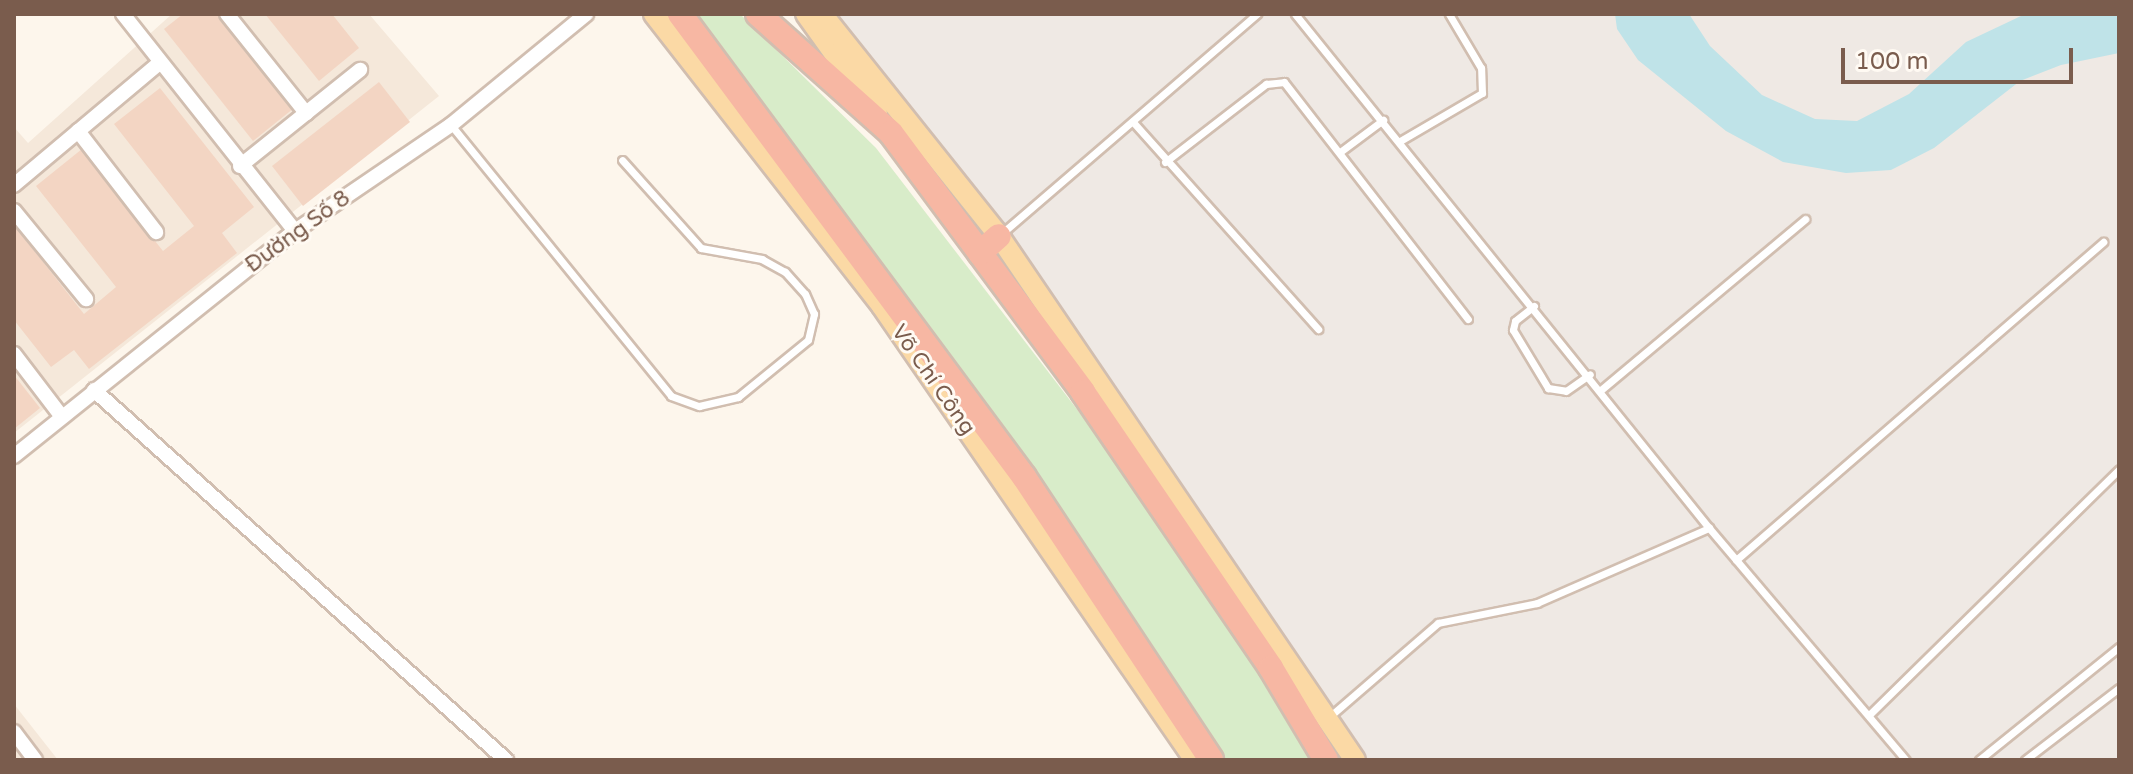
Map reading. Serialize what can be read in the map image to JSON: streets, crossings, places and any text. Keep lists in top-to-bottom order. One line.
{"streets":{"highway":["Võ Chí Công"],"street":["Đường Số 8"]},"scale_bar":"100 m"}
